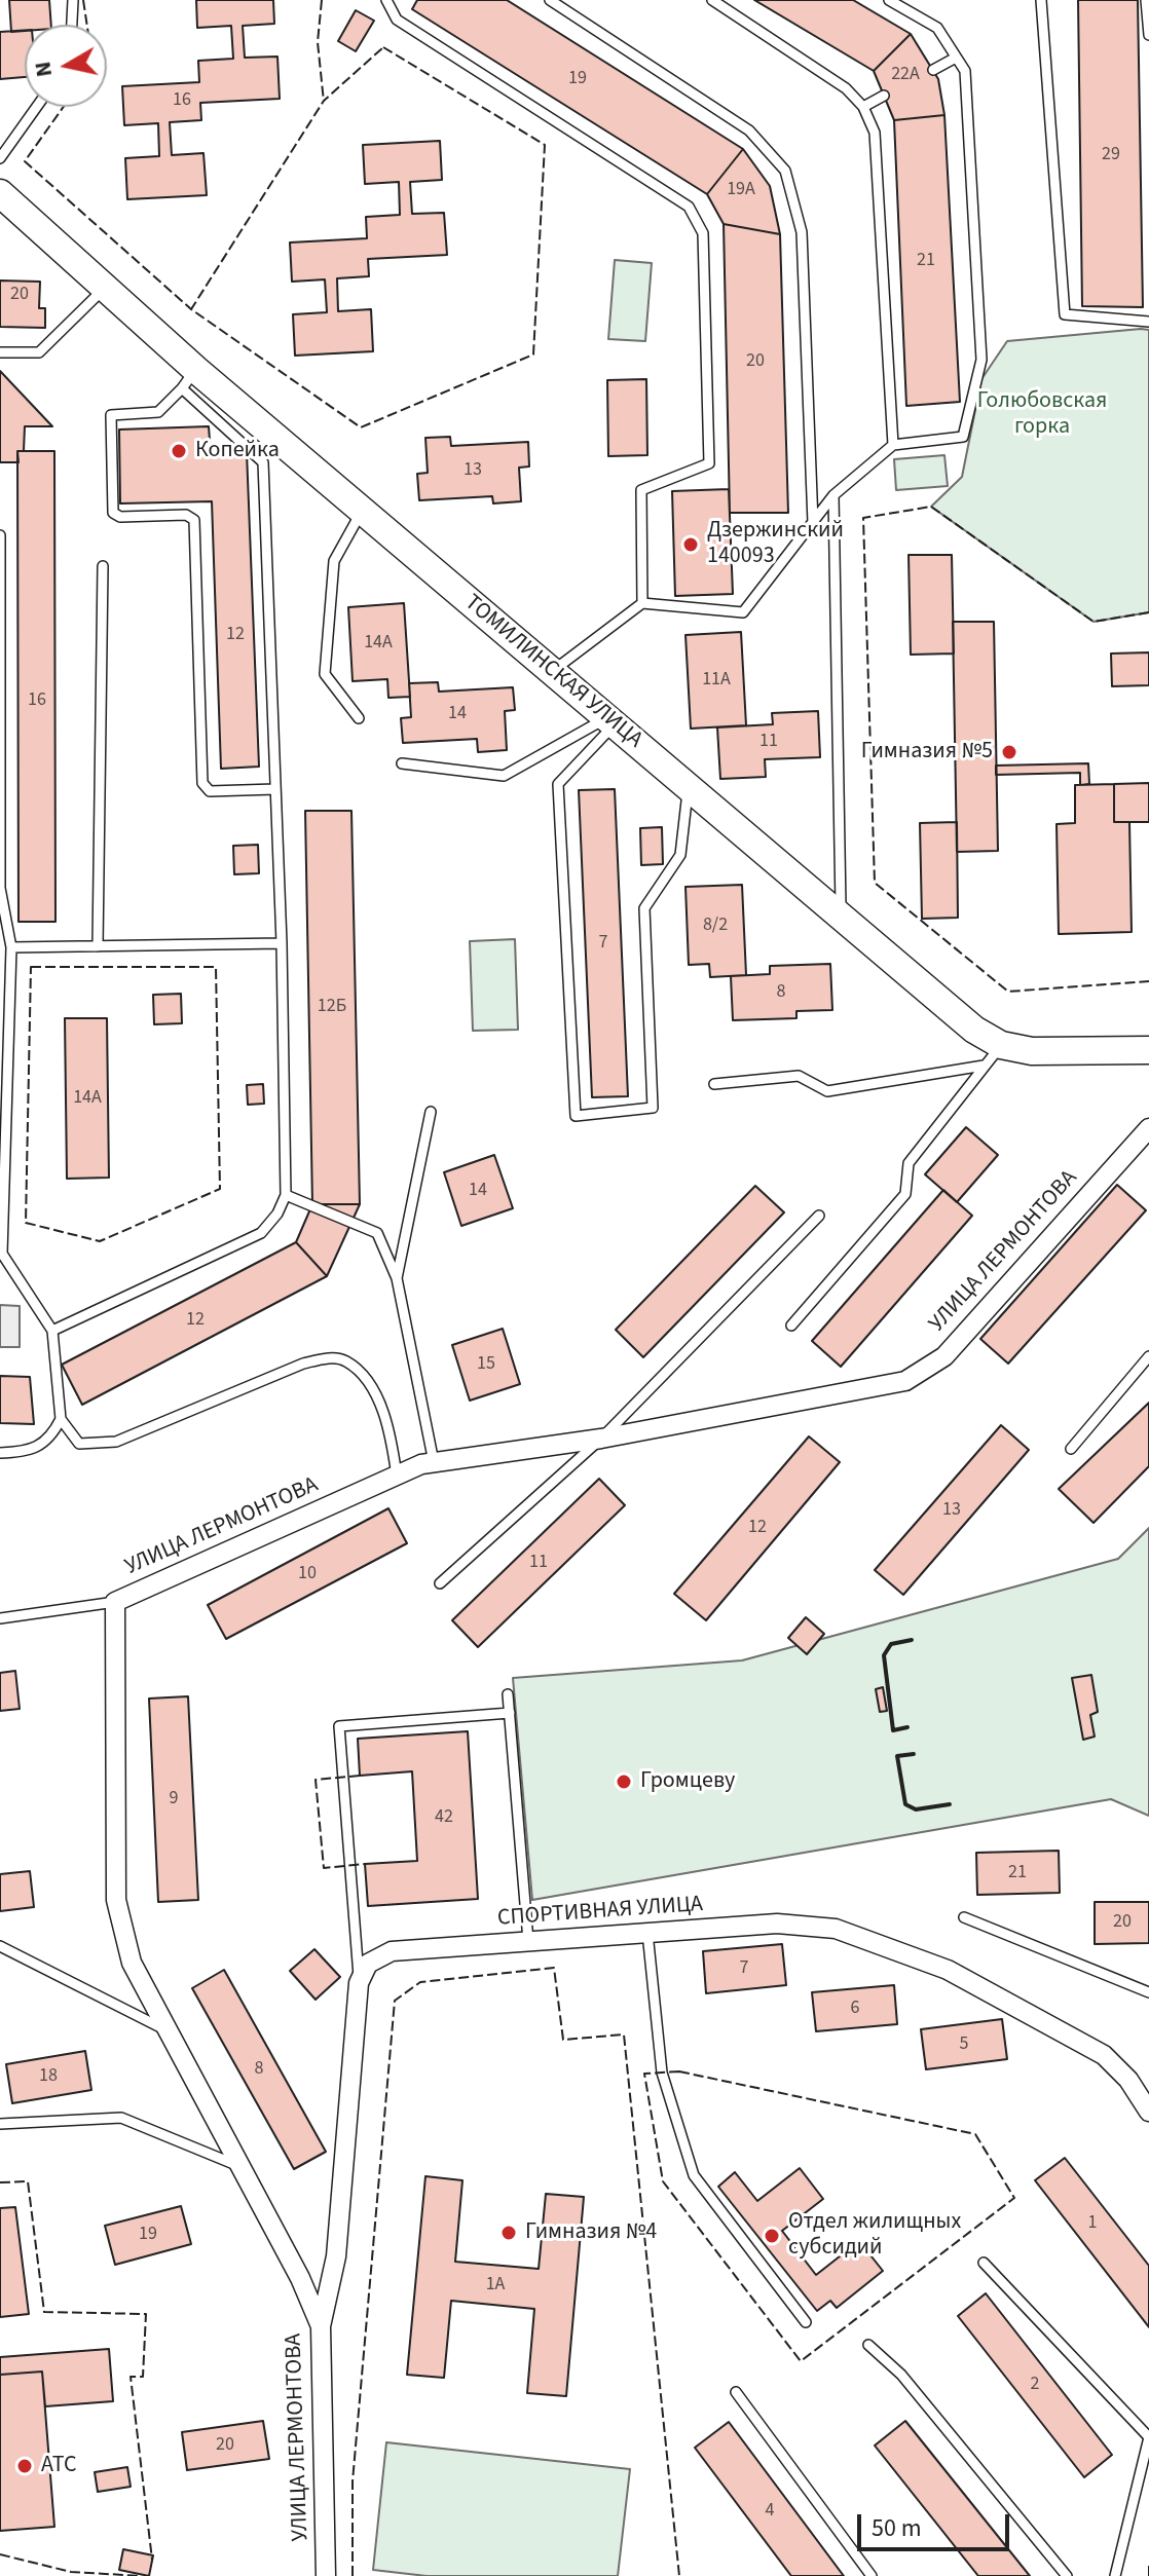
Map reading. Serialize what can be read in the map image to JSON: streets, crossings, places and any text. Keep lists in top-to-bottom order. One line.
{"streets":{"street":["ТОМИЛИНСКАЯ УЛИЦА","УЛИЦА ЛЕРМОНТОВА","СПОРТИВНАЯ УЛИЦА"]},"parks":["Голюбовская горка"],"places":["Копейка","Дзержинский 140093","Гимназия №5","Громцеву","Гимназия №4","Отдел жилищных субсидий","АТС"],"house_numbers":["22А","19","16","29","19А","21","20","20","13","12","14А","11А","16","14","11","8/2","7","8","12Б","14А","14","12","15","13","12","11","10","9","42","21","20","7","6","5","8","18","1","19","1А","2","20","4"],"scale_bar":"50 m","north":"left"}
